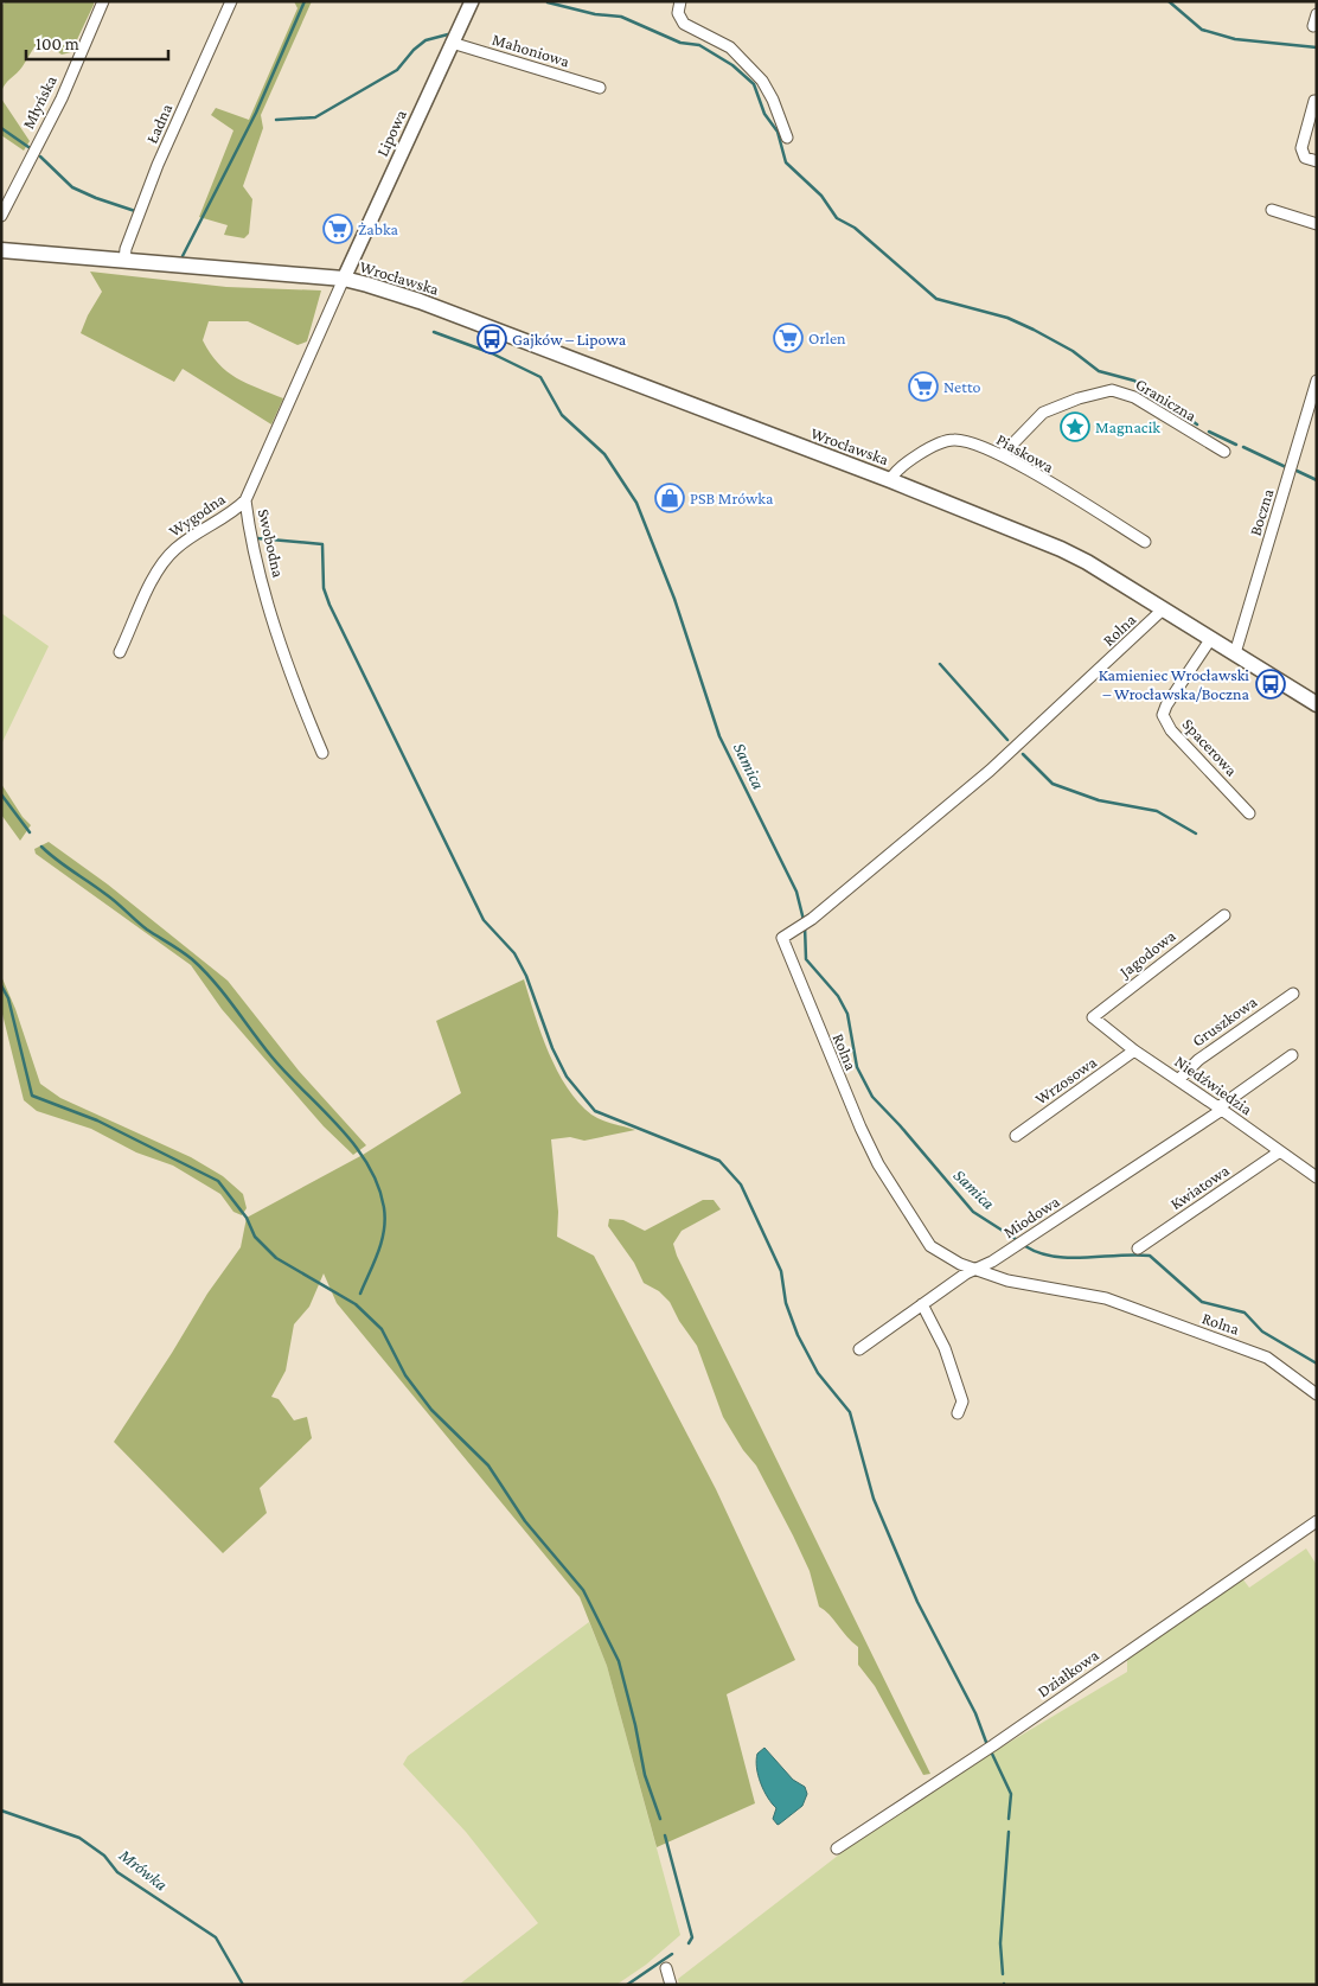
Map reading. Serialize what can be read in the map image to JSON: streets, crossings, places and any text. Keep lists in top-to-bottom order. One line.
{"streets":{"main road":["Wrocławska"],"street":["Mahoniowa","Młyńska","Ładna","Lipowa","Graniczna","Piaskowa","Boczna","Wygodna","Swobodna","Rolna","Spacerowa","Jagodowa","Gruszkowa","Wrzosowa","Niedźwiedzia","Kwiatowa","Miodowa","Działkowa"]},"crossings":[["Mahoniowa","Lipowa"],["Ładna","Wrocławska"],["Lipowa","Wrocławska"],["Lipowa","Swobodna"],["Wrocławska","Piaskowa"],["Wrocławska","Boczna"],["Wrocławska","Swobodna"],["Wrocławska","Rolna"],["Wrocławska","Spacerowa"],["Graniczna","Piaskowa"],["Wygodna","Swobodna"],["Rolna","Miodowa"],["Jagodowa","Niedźwiedzia"],["Gruszkowa","Niedźwiedzia"],["Wrzosowa","Niedźwiedzia"],["Niedźwiedzia","Kwiatowa"],["Niedźwiedzia","Miodowa"]],"water":["Samica","Mrówka"],"places":{"supermarket":["Żabka","Orlen","Netto"],"bus stop":["Gajków – Lipowa","Kamieniec Wrocławski – Wrocławska/Boczna"],"place":["Magnacik"],"shop":["PSB Mrówka"]},"scale_bar":"100 m"}
